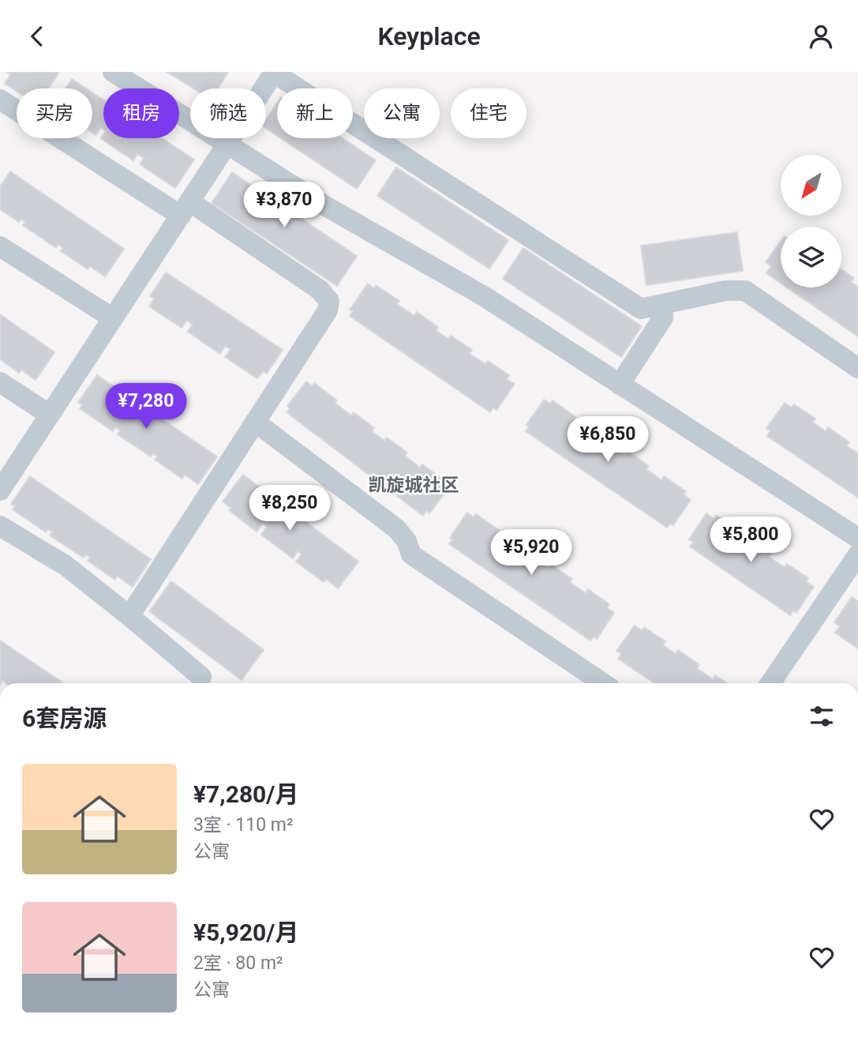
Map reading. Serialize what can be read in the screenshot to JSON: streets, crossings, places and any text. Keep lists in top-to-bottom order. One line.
{"districts":["凯旋城社区"],"north":"bottom left","page":{"header":"Keyplace","chip":["买房","租房","筛选","新上","公寓","住宅"],"price":["¥3,870","¥7,280","¥6,850","¥8,250","¥5,800","¥5,920"],"heading":"6套房源","list":[{"name":"¥7,280/月","note":"3室 · 110 m² · 公寓"},{"name":"¥5,920/月","note":"2室 · 80 m² · 公寓"}]}}
